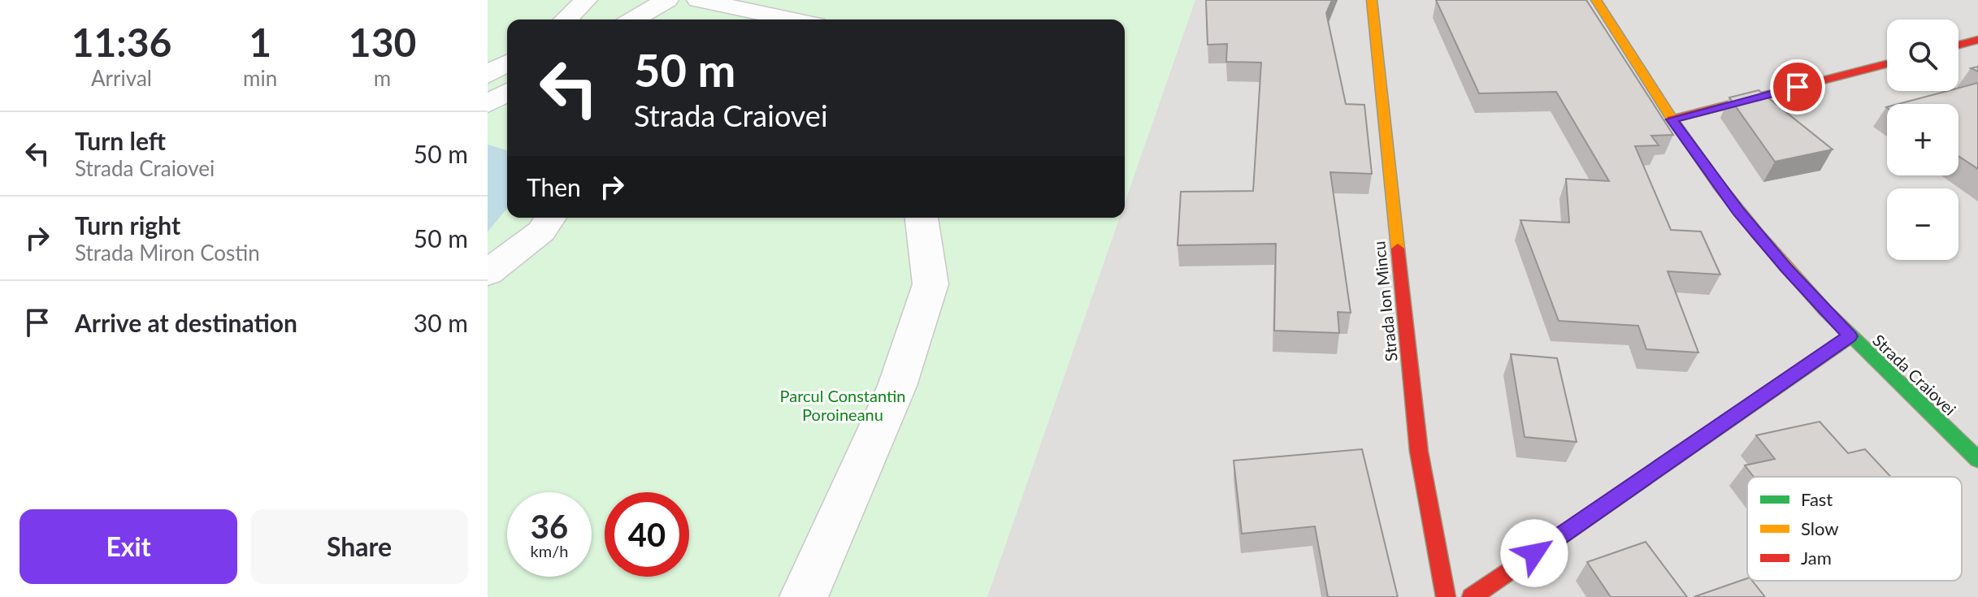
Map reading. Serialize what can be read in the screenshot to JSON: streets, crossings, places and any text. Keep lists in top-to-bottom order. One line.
{"streets":{"street":["Strada Ion Mincu","Strada Craiovei"]},"parks":["Parcul Constantin Poroineanu"],"legend":["Fast","Slow","Jam"],"page":{"eta":["11:36","Arrival","1","min","130","m"],"map_buttons":["+","−"],"turn":["50 m","Strada Craiovei"],"list":[{"name":"Turn left","note":"Strada Craiovei","value":"50 m"},{"name":"Turn right","note":"Strada Miron Costin","value":"50 m"},{"name":"Arrive at destination","value":"30 m"}],"then":"Then","speed":"36 km/h","limit":"40","buttons":["Exit","Share"]}}
